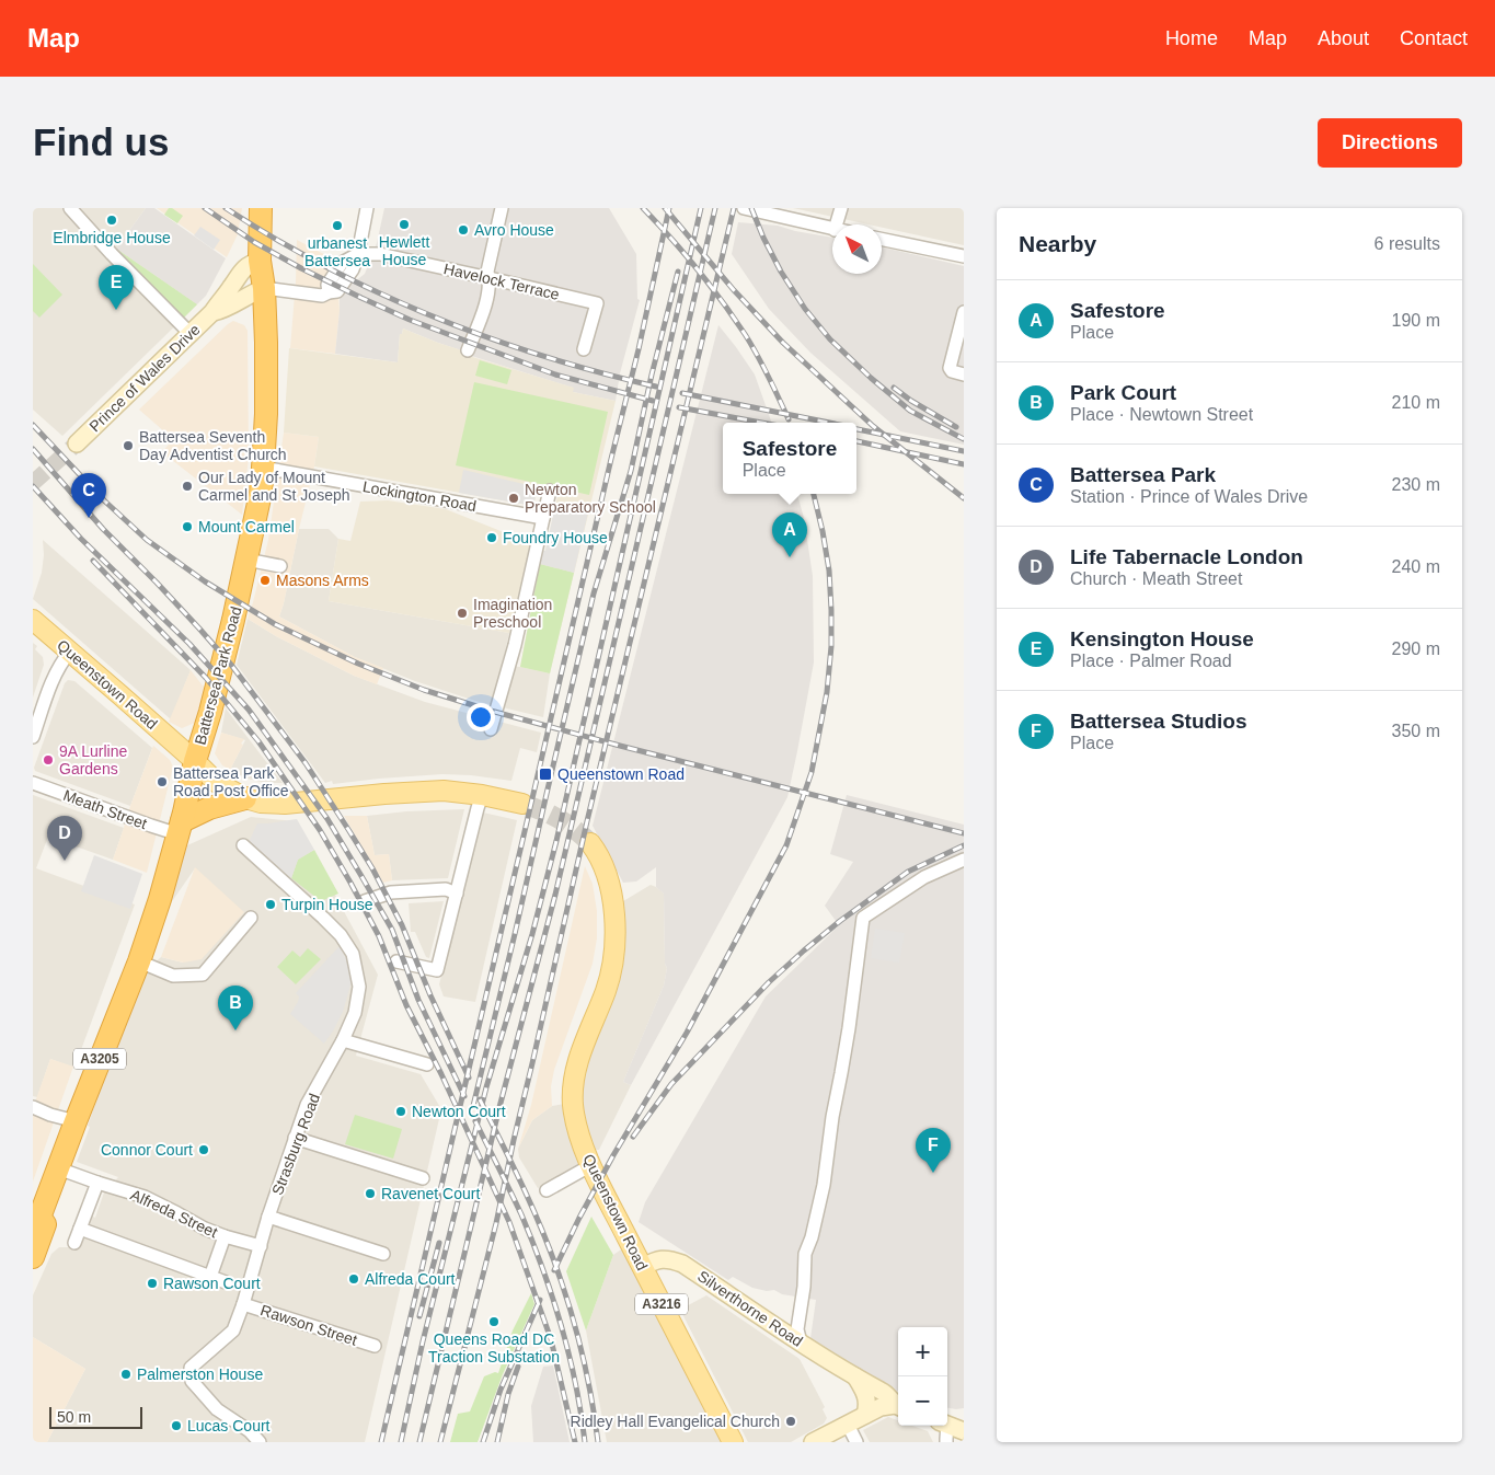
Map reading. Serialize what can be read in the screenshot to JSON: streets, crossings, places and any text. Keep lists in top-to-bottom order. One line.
{"streets":{"highway":["Battersea Park Road","A3205"],"main road":["Prince of Wales Drive","Queenstown Road","A3216","Silverthorne Road"],"street":["Havelock Terrace","Lockington Road","Meath Street","Strasburg Road","Alfreda Street","Rawson Street"]},"crossings":[["Prince of Wales Drive","Battersea Park Road"],["Lockington Road","Battersea Park Road"],["Battersea Park Road","Queenstown Road"],["Battersea Park Road","Meath Street"],["Battersea Park Road","Alfreda Street"],["Queenstown Road","Silverthorne Road"],["Strasburg Road","Alfreda Street"],["Strasburg Road","Rawson Street"]],"places":{"other":["Elmbridge House","Hewlett House","urbanest Battersea","Avro House","Battersea Seventh Day Adventist Church","Our Lady of Mount Carmel and St Joseph","Newton Preparatory School","Mount Carmel","Foundry House","Masons Arms","Imagination Preschool","9A Lurline Gardens","Battersea Park Road Post Office","Turpin House","Newton Court","Connor Court","Ravenet Court","Alfreda Court","Rawson Court","Queens Road DC Traction Substation","Palmerston House","Ridley Hall Evangelical Church","Lucas Court"],"transit":["Queenstown Road"]},"scale_bar":"50 m","north":"top left","page":{"header":"Map","nav":["Home","Map","About","Contact"],"buttons":"Directions","title":"Find us","heading":["Nearby","6 results"],"pins":["E","C","A","D","B","F"],"list":[{"mark":"A","name":"Safestore","note":"Place","value":"190 m"},{"mark":"B","name":"Park Court","note":"Place · Newtown Street","value":"210 m"},{"mark":"C","name":"Battersea Park","note":"Station · Prince of Wales Drive","value":"230 m"},{"mark":"D","name":"Life Tabernacle London","note":"Church · Meath Street","value":"240 m"},{"mark":"E","name":"Kensington House","note":"Place · Palmer Road","value":"290 m"},{"mark":"F","name":"Battersea Studios","note":"Place","value":"350 m"}],"popup":["Safestore","Place"],"map_buttons":["+","−"],"scale":"50 m"}}
